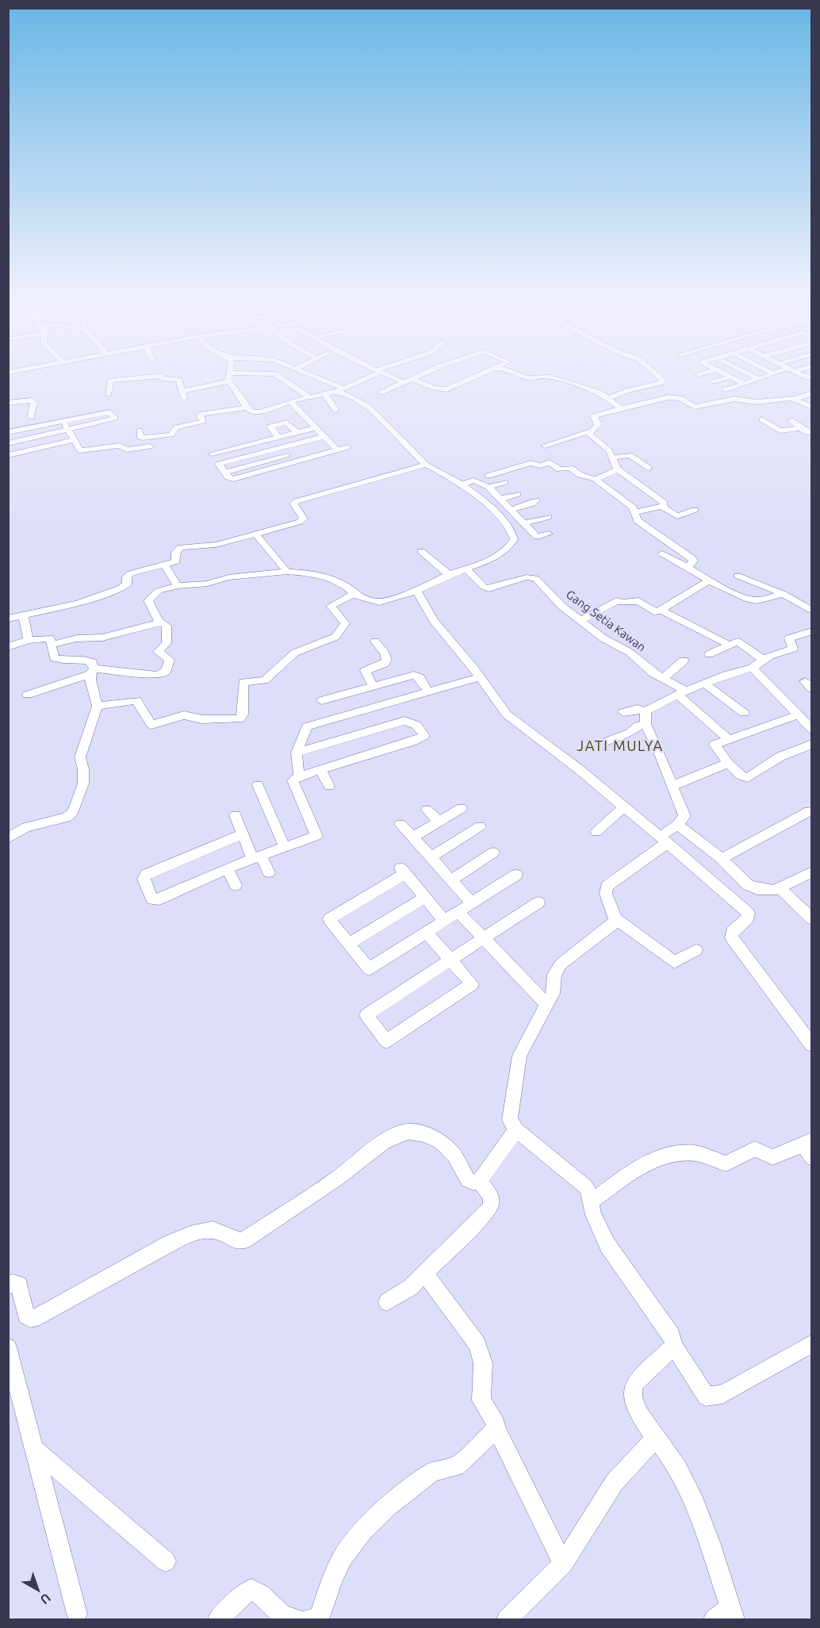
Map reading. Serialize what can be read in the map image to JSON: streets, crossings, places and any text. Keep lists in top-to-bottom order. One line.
{"streets":{"street":["Gang Setia Kawan"]},"districts":["JATI MULYA"],"north":"bottom right"}
